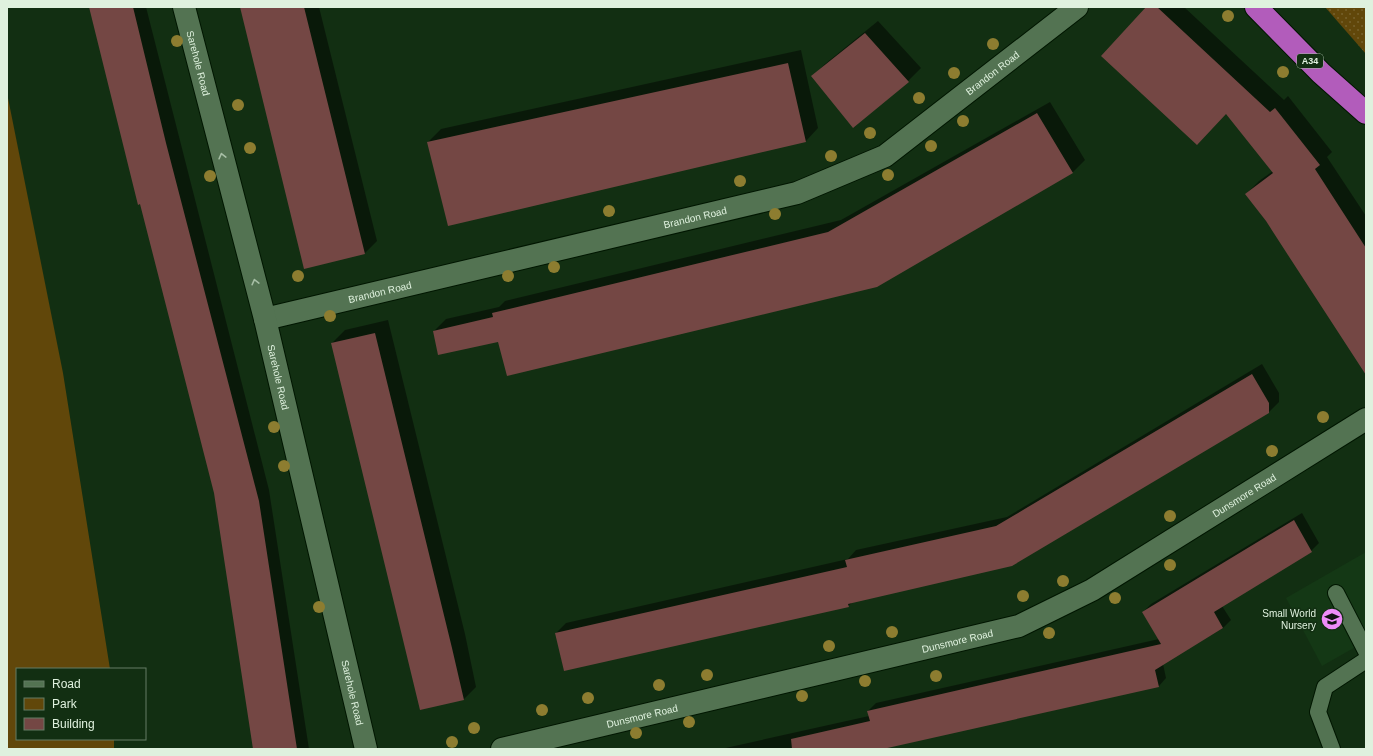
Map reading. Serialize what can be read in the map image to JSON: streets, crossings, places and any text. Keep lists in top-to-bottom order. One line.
{"streets":{"highway":["A34"],"street":["Sarehole Road","Brandon Road","Dunsmore Road"]},"crossings":[["Sarehole Road","Brandon Road"]],"one_way":["Sarehole Road"],"places":{"school or university":["Small World Nursery"]},"legend":["Road","Park","Building"]}
